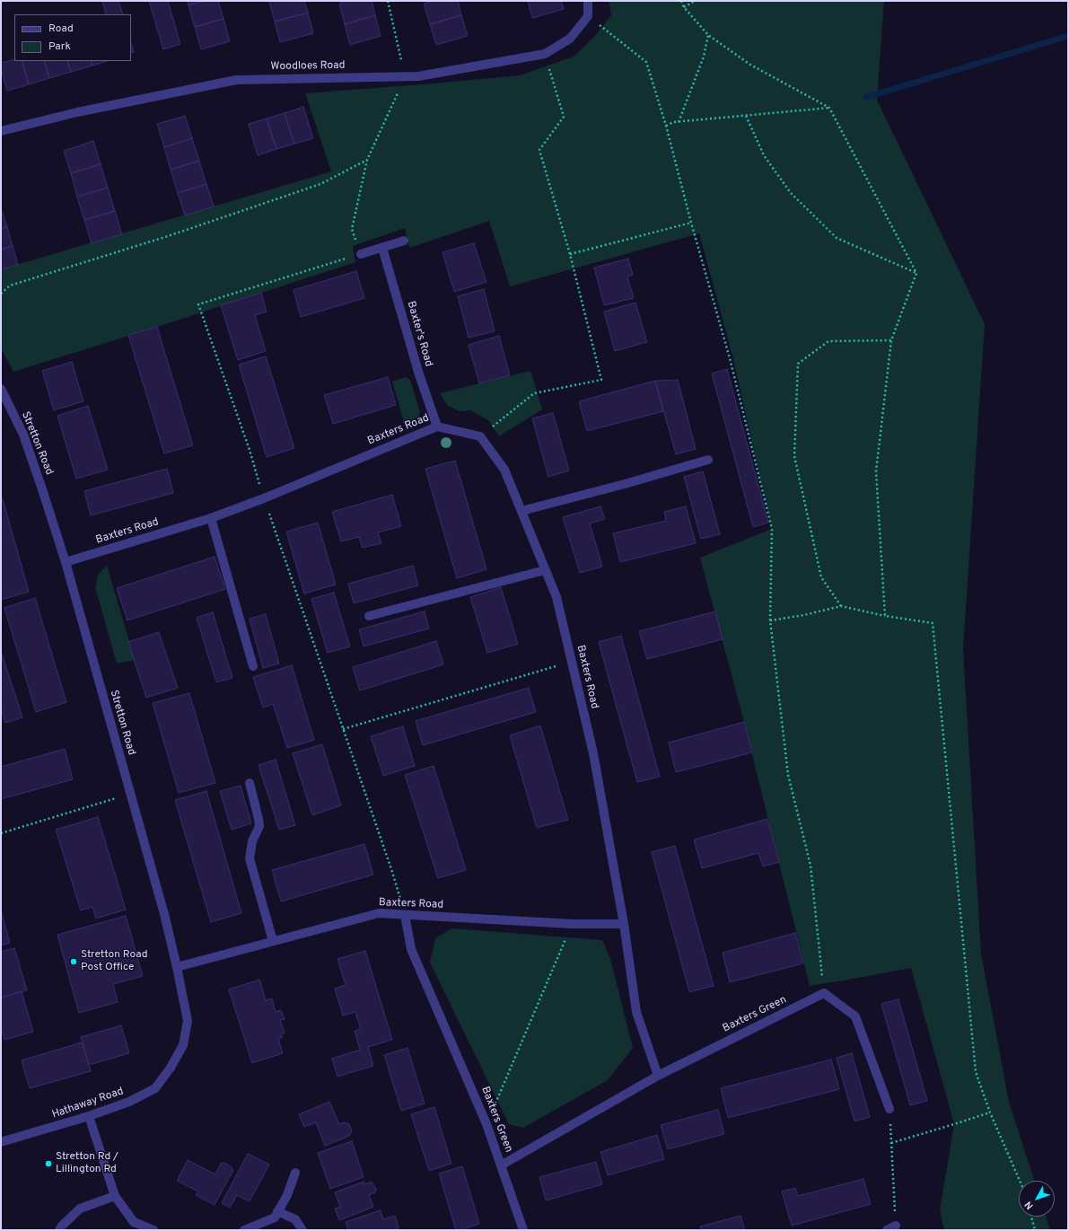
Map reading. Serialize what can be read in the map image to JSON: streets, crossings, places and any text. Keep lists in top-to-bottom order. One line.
{"streets":{"street":["Woodloes Road","Baxter's Road","Baxters Road","Stretton Road","Baxters Green","Hathaway Road"]},"crossings":[["Baxter's Road","Baxters Road"],["Baxters Road","Stretton Road"],["Baxters Road","Baxters Green"],["Stretton Road","Hathaway Road"]],"places":["Stretton Road Post Office","Stretton Rd / Lillington Rd"],"legend":["Road","Park"],"north":"bottom left"}
